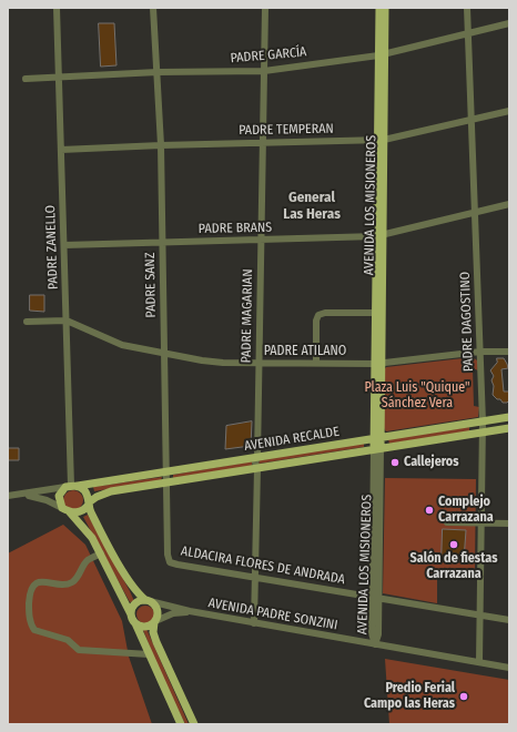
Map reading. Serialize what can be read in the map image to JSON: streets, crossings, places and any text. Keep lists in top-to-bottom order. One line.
{"streets":{"main road":["AVENIDA LOS MISIONEROS","AVENIDA RECALDE"],"street":["PADRE GARCÍA","PADRE TEMPERAN","PADRE BRANS","PADRE ZANELLO","PADRE SANZ","PADRE MAGARIAN","PADRE DAGOSTINO","PADRE ATILANO","ALDACIRA FLORES DE ANDRADA","AVENIDA PADRE SONZINI"]},"crossings":[["PADRE GARCÍA","AVENIDA LOS MISIONEROS"],["PADRE GARCÍA","PADRE ZANELLO"],["PADRE GARCÍA","PADRE SANZ"],["PADRE GARCÍA","PADRE MAGARIAN"],["PADRE GARCÍA","PADRE DAGOSTINO"],["PADRE TEMPERAN","AVENIDA LOS MISIONEROS"],["PADRE TEMPERAN","PADRE ZANELLO"],["PADRE TEMPERAN","PADRE SANZ"],["PADRE TEMPERAN","PADRE MAGARIAN"],["PADRE TEMPERAN","PADRE DAGOSTINO"],["AVENIDA LOS MISIONEROS","PADRE BRANS"],["AVENIDA LOS MISIONEROS","PADRE ATILANO"],["AVENIDA LOS MISIONEROS","AVENIDA RECALDE"],["AVENIDA LOS MISIONEROS","ALDACIRA FLORES DE ANDRADA"],["AVENIDA LOS MISIONEROS","AVENIDA PADRE SONZINI"],["PADRE BRANS","PADRE ZANELLO"],["PADRE BRANS","PADRE SANZ"],["PADRE BRANS","PADRE MAGARIAN"],["PADRE BRANS","PADRE DAGOSTINO"],["PADRE ZANELLO","PADRE ATILANO"],["PADRE ZANELLO","AVENIDA RECALDE"],["PADRE SANZ","PADRE ATILANO"],["PADRE SANZ","AVENIDA RECALDE"],["PADRE SANZ","ALDACIRA FLORES DE ANDRADA"],["PADRE MAGARIAN","PADRE ATILANO"],["PADRE MAGARIAN","AVENIDA RECALDE"],["PADRE MAGARIAN","ALDACIRA FLORES DE ANDRADA"],["PADRE MAGARIAN","AVENIDA PADRE SONZINI"],["PADRE DAGOSTINO","PADRE ATILANO"],["PADRE DAGOSTINO","AVENIDA RECALDE"],["PADRE DAGOSTINO","ALDACIRA FLORES DE ANDRADA"],["PADRE DAGOSTINO","AVENIDA PADRE SONZINI"]],"districts":["General Las Heras"],"parks":["Plaza Luis \"Quique\" Sánchez Vera"],"places":["Callejeros","Complejo Carrazana","Salón de fiestas Carrazana","Predio Ferial Campo las Heras"]}
